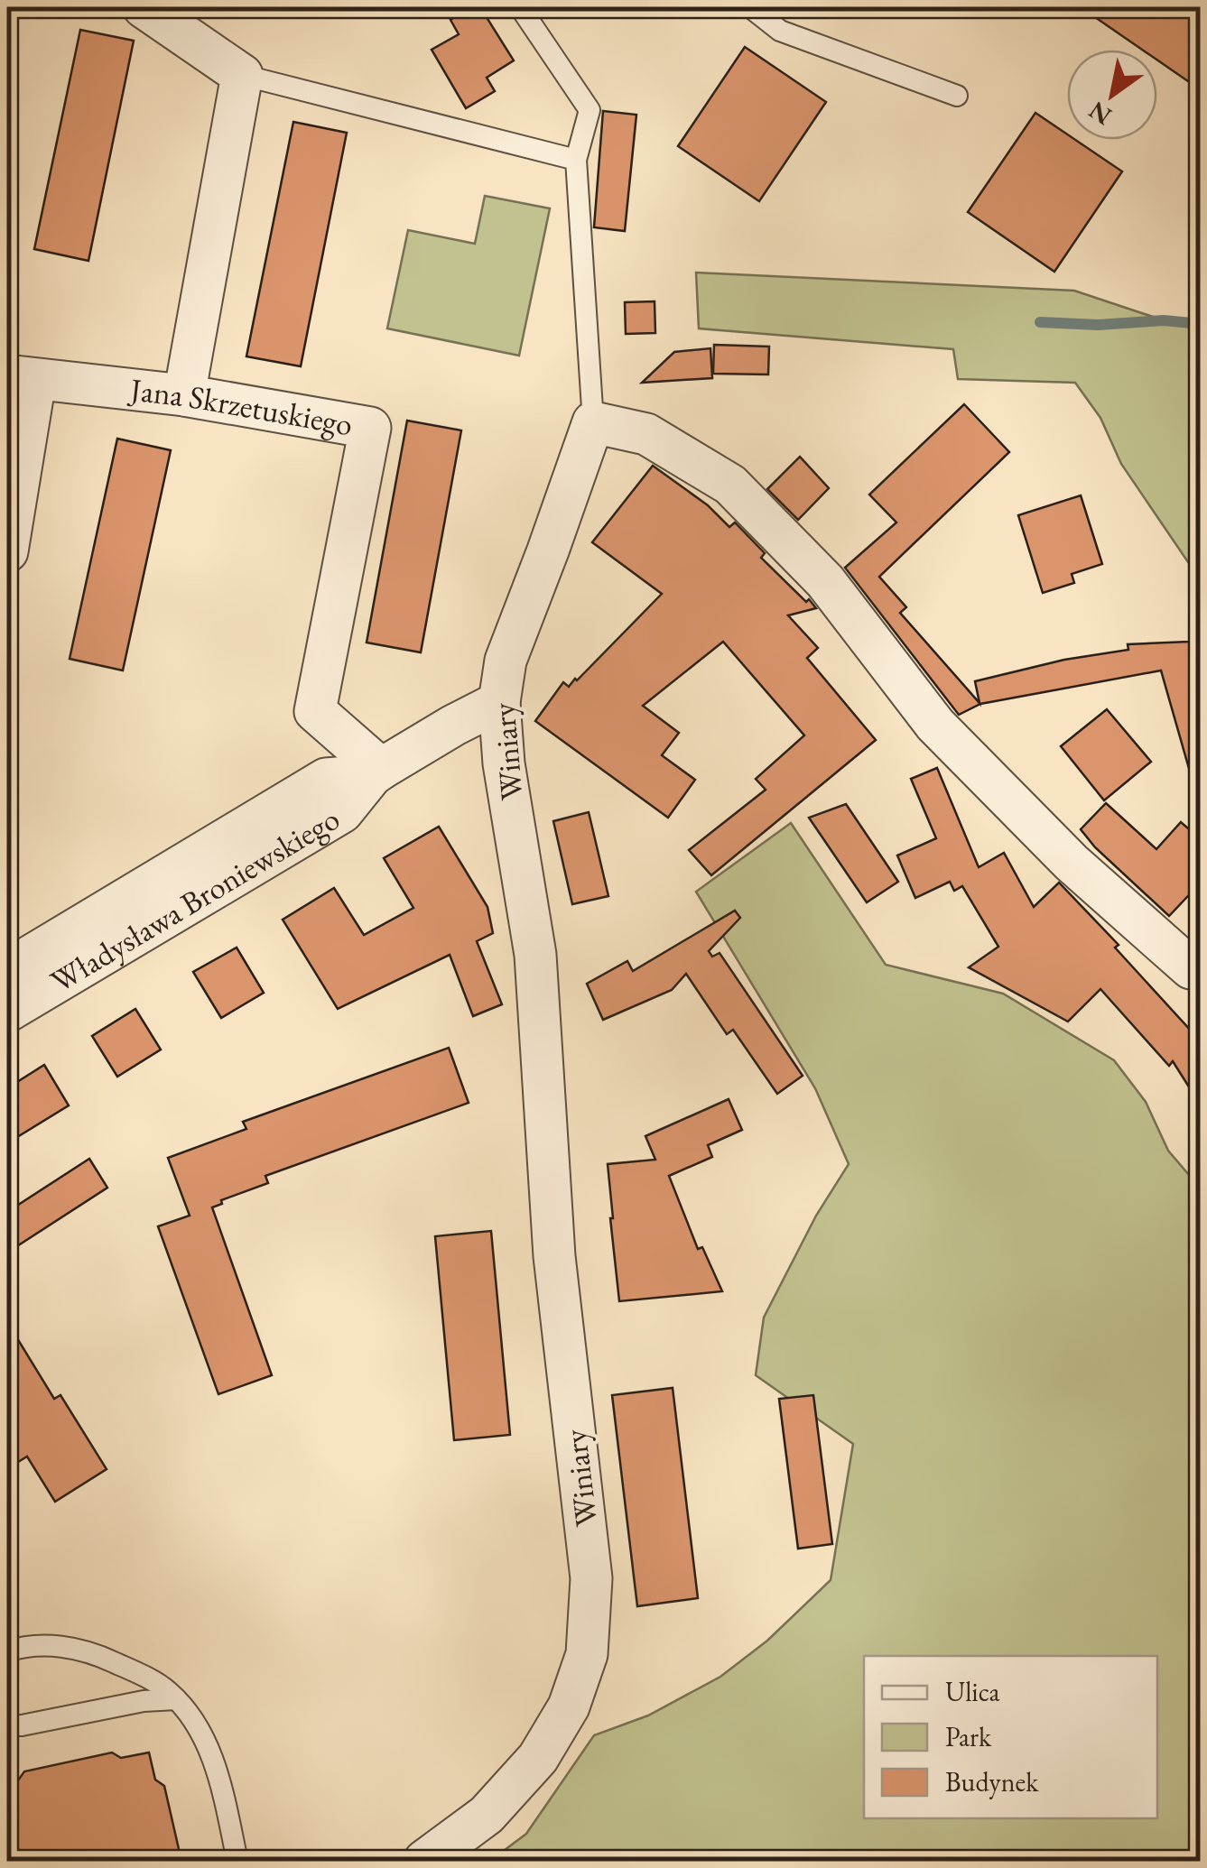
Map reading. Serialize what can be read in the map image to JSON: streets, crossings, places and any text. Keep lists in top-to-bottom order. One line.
{"streets":{"street":["Jana Skrzetuskiego","Winiary","Władysława Broniewskiego"]},"crossings":[["Jana Skrzetuskiego","Władysława Broniewskiego"],["Winiary","Władysława Broniewskiego"]],"legend":["Ulica","Park","Budynek"],"north":"bottom left"}
